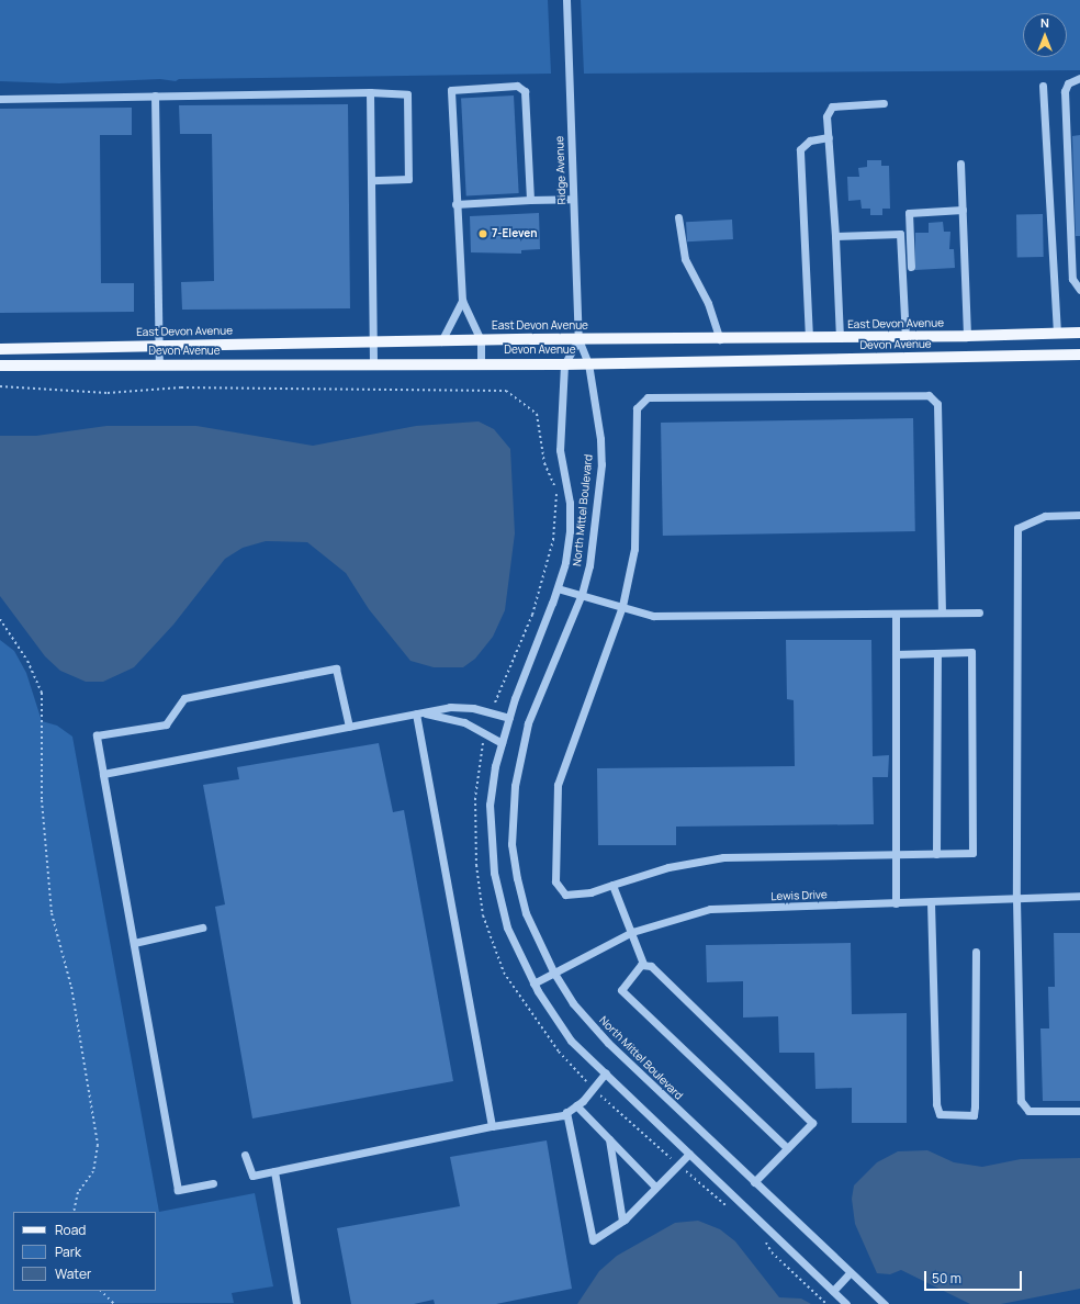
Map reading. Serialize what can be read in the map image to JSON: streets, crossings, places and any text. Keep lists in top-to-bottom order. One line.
{"streets":{"main road":["East Devon Avenue","Devon Avenue"],"street":["Ridge Avenue","North Mittel Boulevard","Lewis Drive"]},"crossings":[["Ridge Avenue","East Devon Avenue"],["Ridge Avenue","North Mittel Boulevard"],["East Devon Avenue","North Mittel Boulevard"],["Devon Avenue","North Mittel Boulevard"],["North Mittel Boulevard","Lewis Drive"]],"places":["7-Eleven"],"legend":["Road","Park","Water"],"scale_bar":"50 m","north":"top"}
